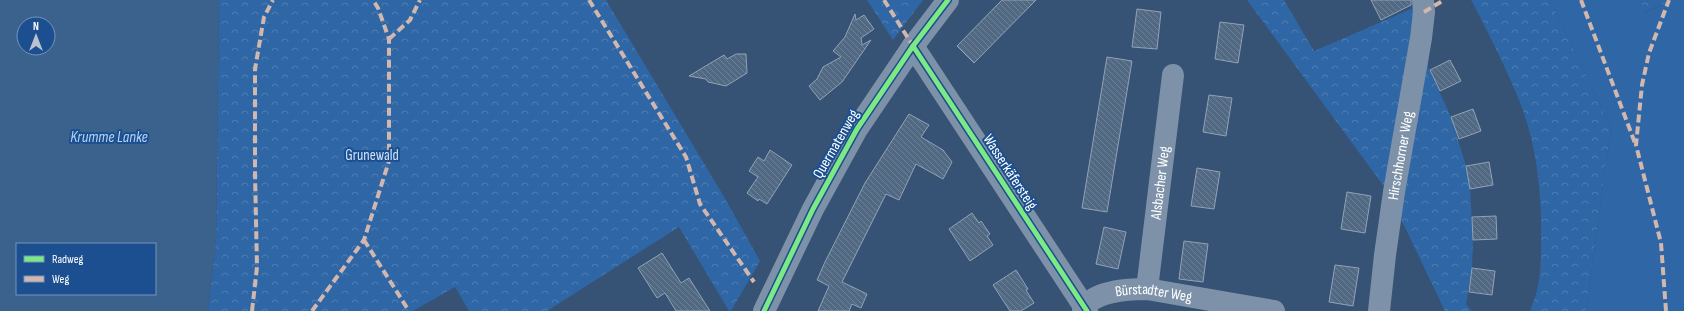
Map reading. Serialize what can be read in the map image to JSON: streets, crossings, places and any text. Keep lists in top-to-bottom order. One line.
{"streets":{"street":["Quermatenweg","Hirschhorner Weg","Wasserkäfersteig","Alsbacher Weg","Bürstadter Weg"]},"crossings":[["Quermatenweg","Wasserkäfersteig"],["Wasserkäfersteig","Bürstadter Weg"],["Alsbacher Weg","Bürstadter Weg"]],"water":["Krumme Lanke"],"parks":["Grunewald"],"legend":["Radweg","Weg"],"north":"top"}
